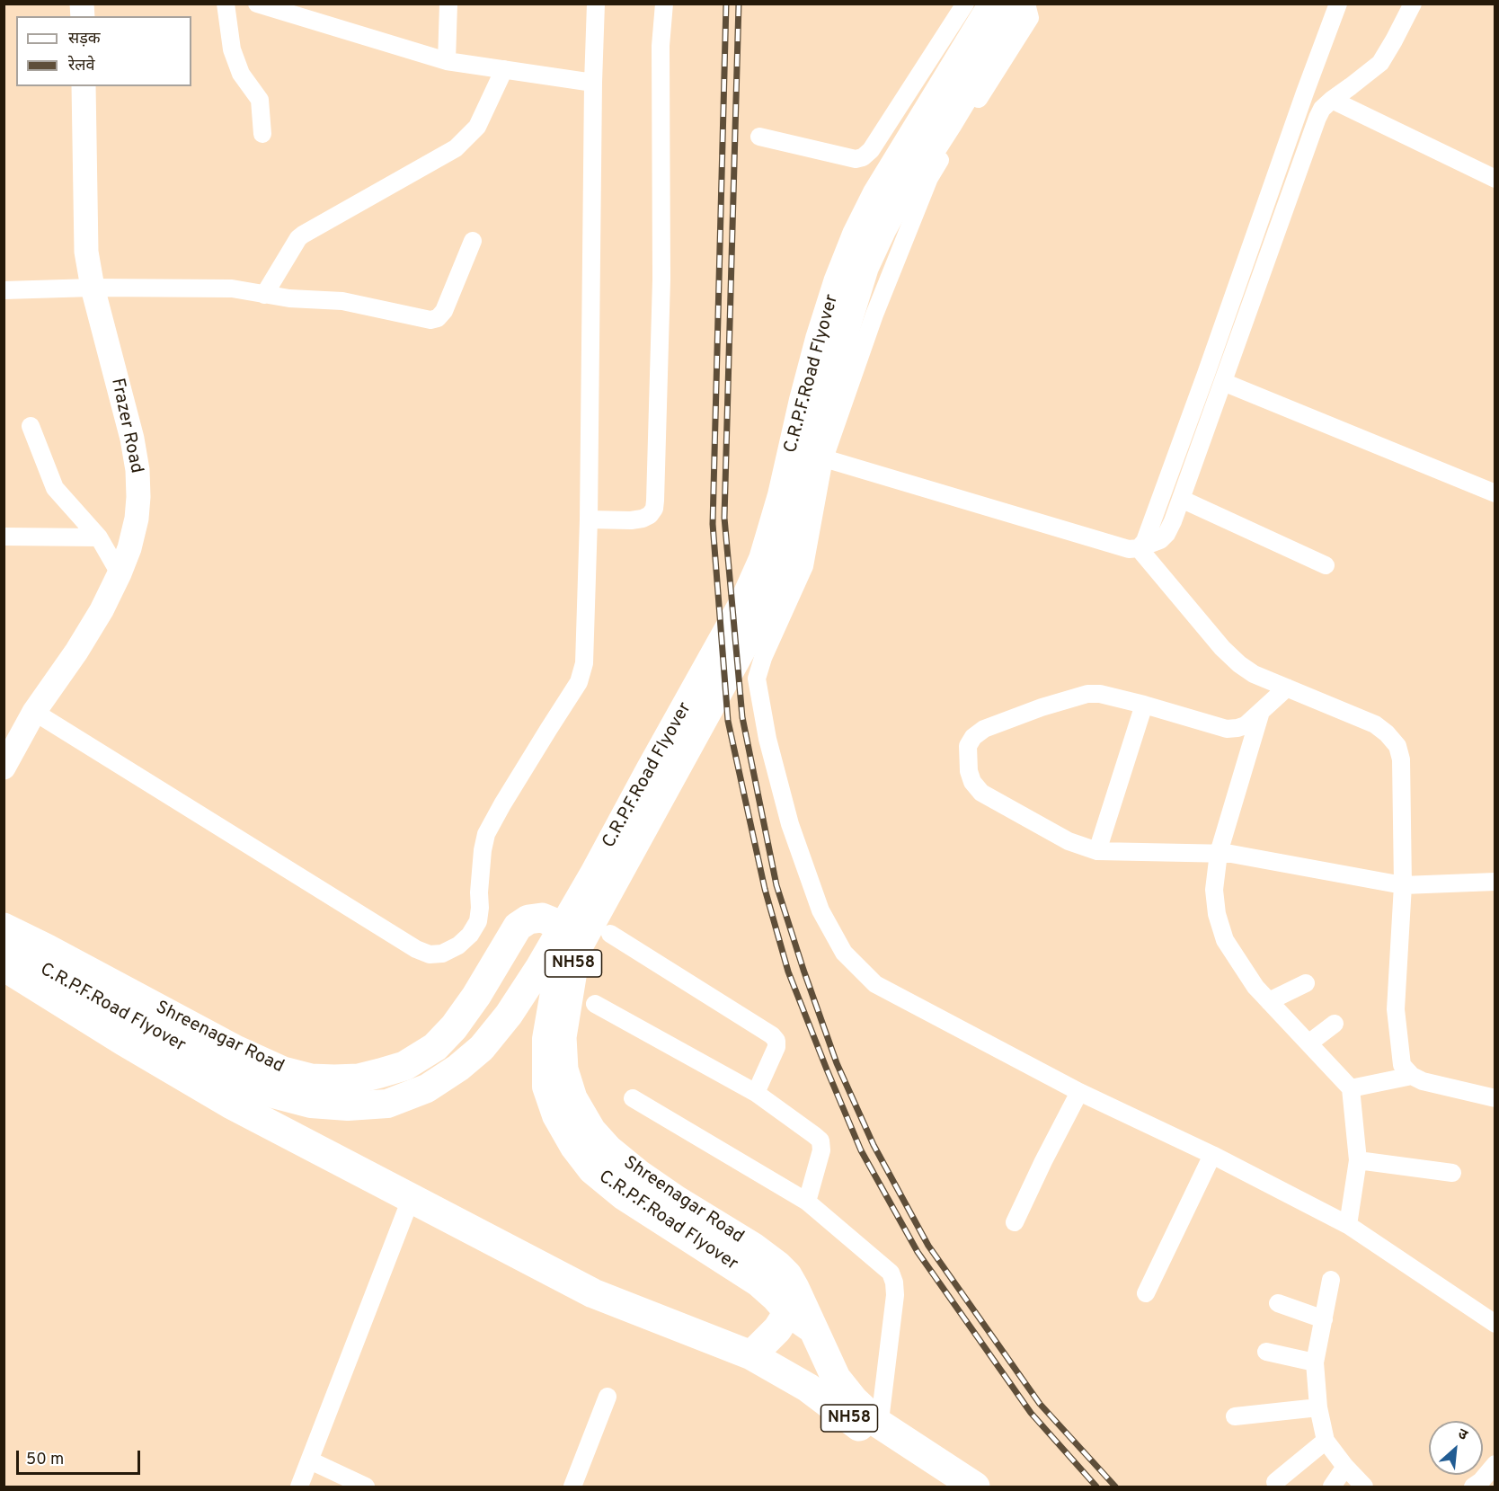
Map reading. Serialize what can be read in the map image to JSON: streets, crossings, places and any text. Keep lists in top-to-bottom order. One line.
{"streets":{"highway":["NH58","Shreenagar Road"],"main road":["C.R.P.F.Road Flyover"],"street":["Frazer Road"]},"crossings":[["C.R.P.F.Road Flyover","Shreenagar Road"]],"legend":["सड़क","रेलवे"],"scale_bar":"50 m","north":"top right"}
